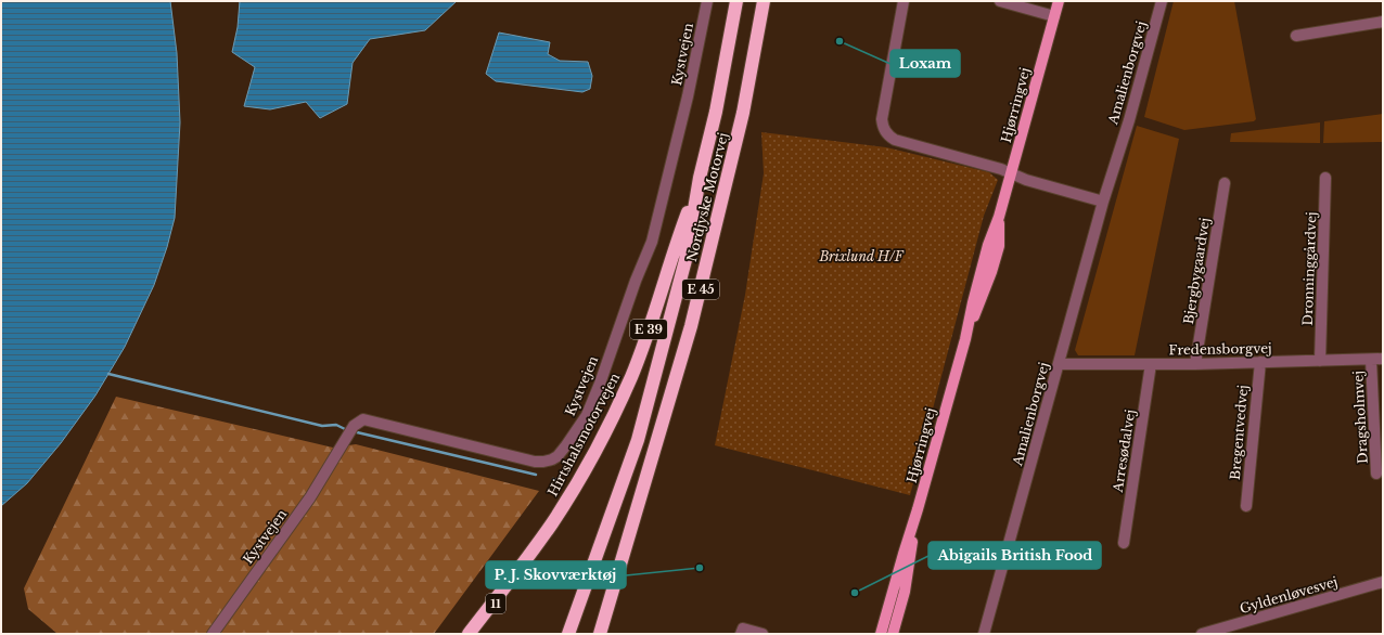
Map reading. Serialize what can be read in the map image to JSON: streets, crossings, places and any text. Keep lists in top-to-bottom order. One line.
{"streets":{"highway":["Nordjyske Motorvej","E 45","E 39","Hirtshalsmotorvejen","11"],"main road":["Hjørringvej"],"street":["Kystvejen","Amalienborgvej","Dronninggårdvej","Bjergbygaardvej","Fredensborgvej","Dragsholmvej","Bregentvedvej","Arresødalvej","Gyldenløvesvej"]},"crossings":[["Amalienborgvej","Fredensborgvej"],["Nordjyske Motorvej","E 45"],["Nordjyske Motorvej","Hirtshalsmotorvejen"],["Dronninggårdvej","Fredensborgvej"],["Bjergbygaardvej","Fredensborgvej"],["E 45","Hirtshalsmotorvejen"],["Fredensborgvej","Dragsholmvej"],["Fredensborgvej","Bregentvedvej"],["Fredensborgvej","Arresødalvej"],["Hirtshalsmotorvejen","11"]],"parks":["Brixlund H/F"],"places":["Loxam","P. J. Skovværktøj","Abigails British Food"]}
